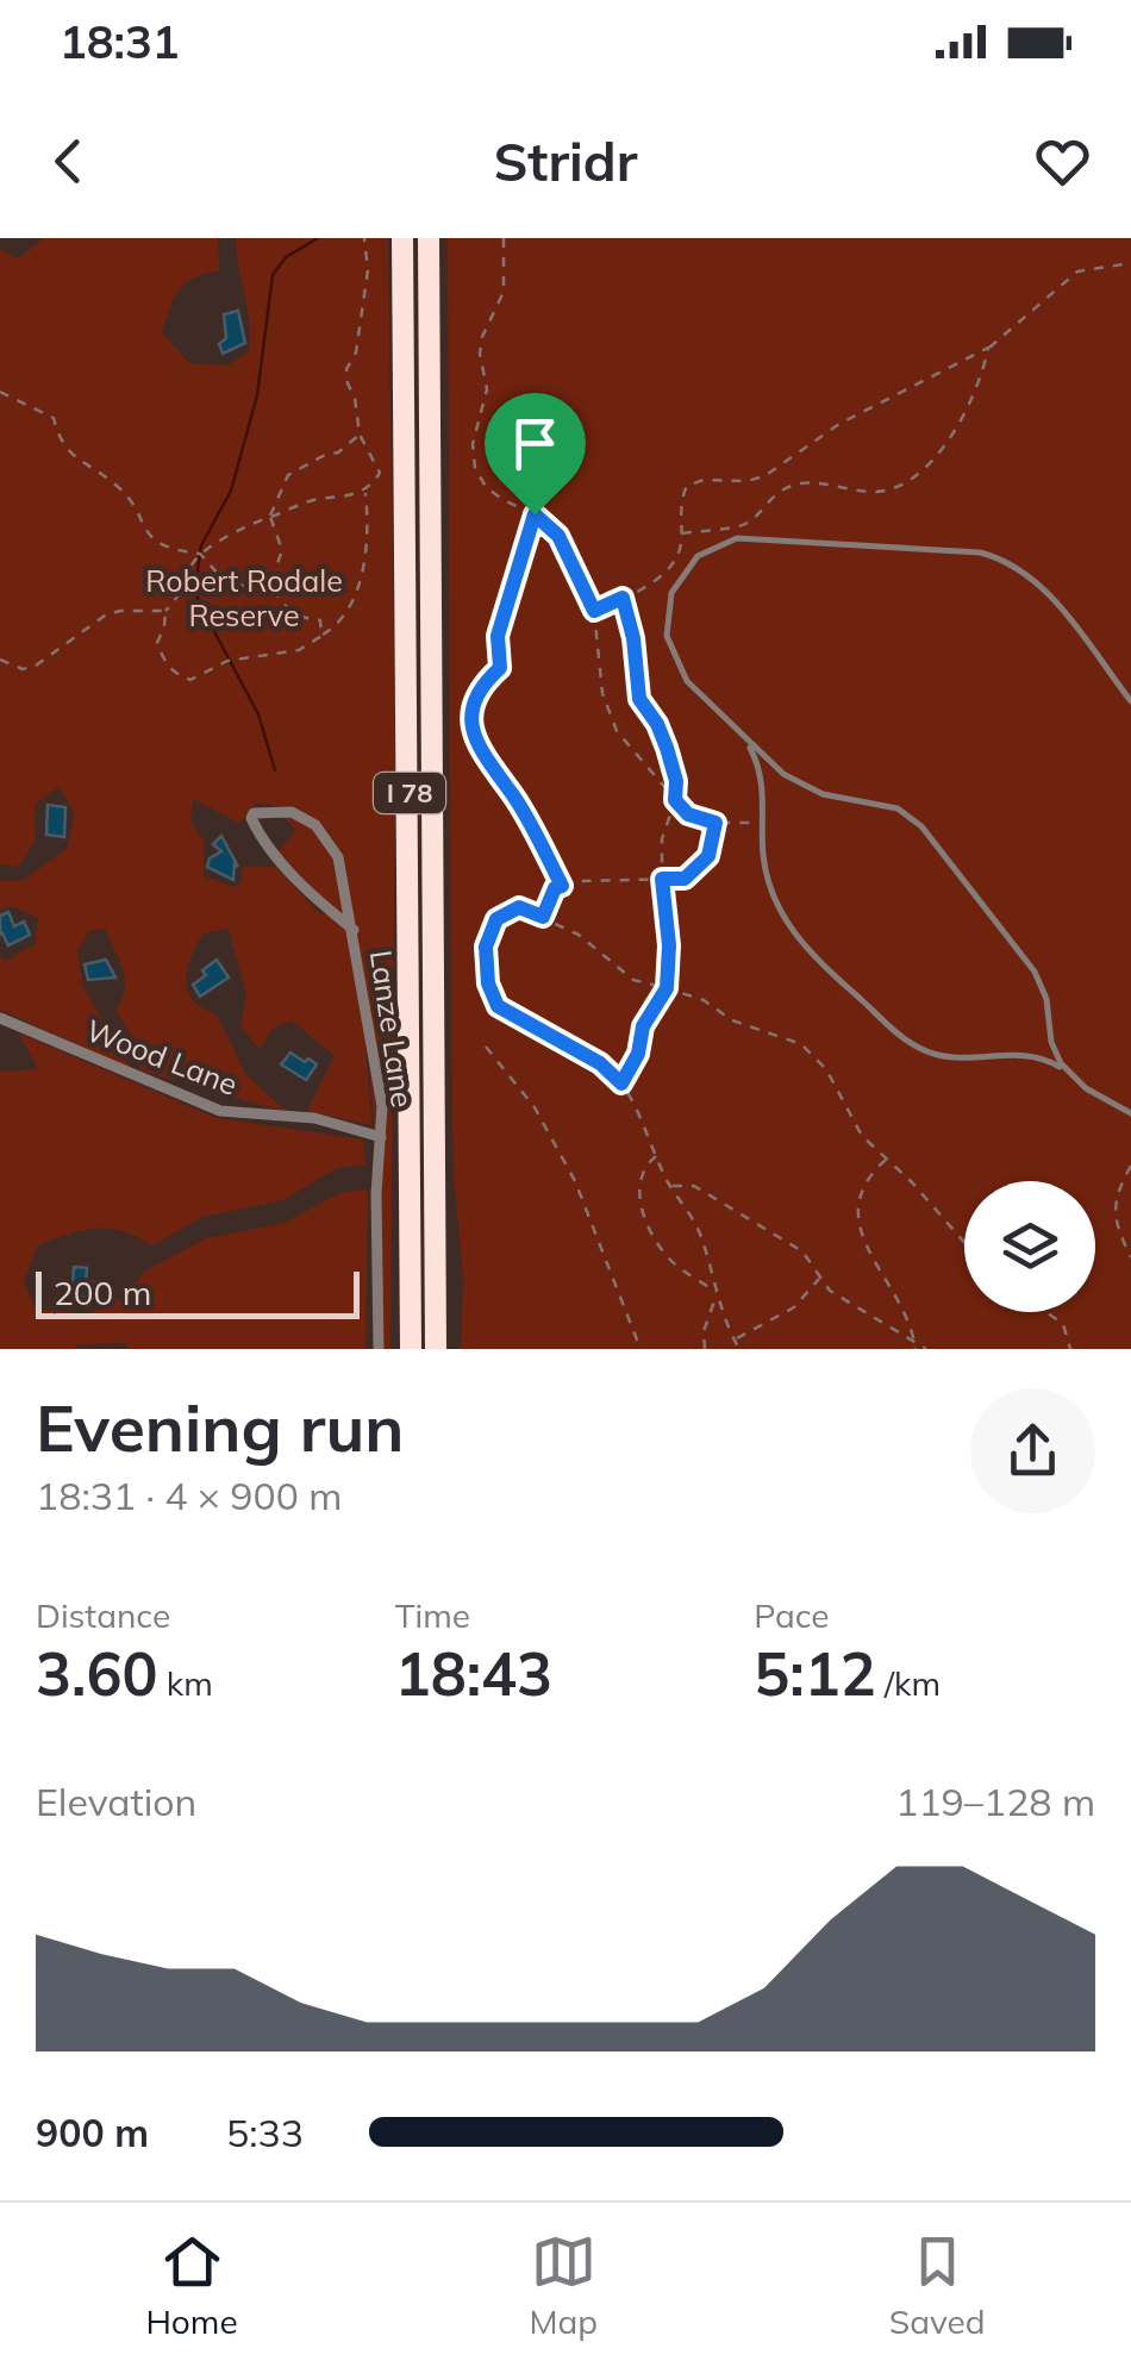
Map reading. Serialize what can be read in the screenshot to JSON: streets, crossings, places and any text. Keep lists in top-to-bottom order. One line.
{"streets":{"highway":["I 78"],"street":["Lanze Lane","Wood Lane"]},"crossings":[["Lanze Lane","Wood Lane"]],"parks":["Robert Rodale Reserve"],"scale_bar":"200 m","page":{"status":"18:31","header":"Stridr","scale":"200 m","heading":["Evening run","18:31 · 4 × 900 m"],"stats":[["Distance","3.60 km"],["Time","18:43"],["Pace","5:12 /km"]],"chart":["Elevation","119–128 m"],"list":[{"name":"900 m","note":"5:33"}],"tabs":["Home","Map","Saved"]}}
